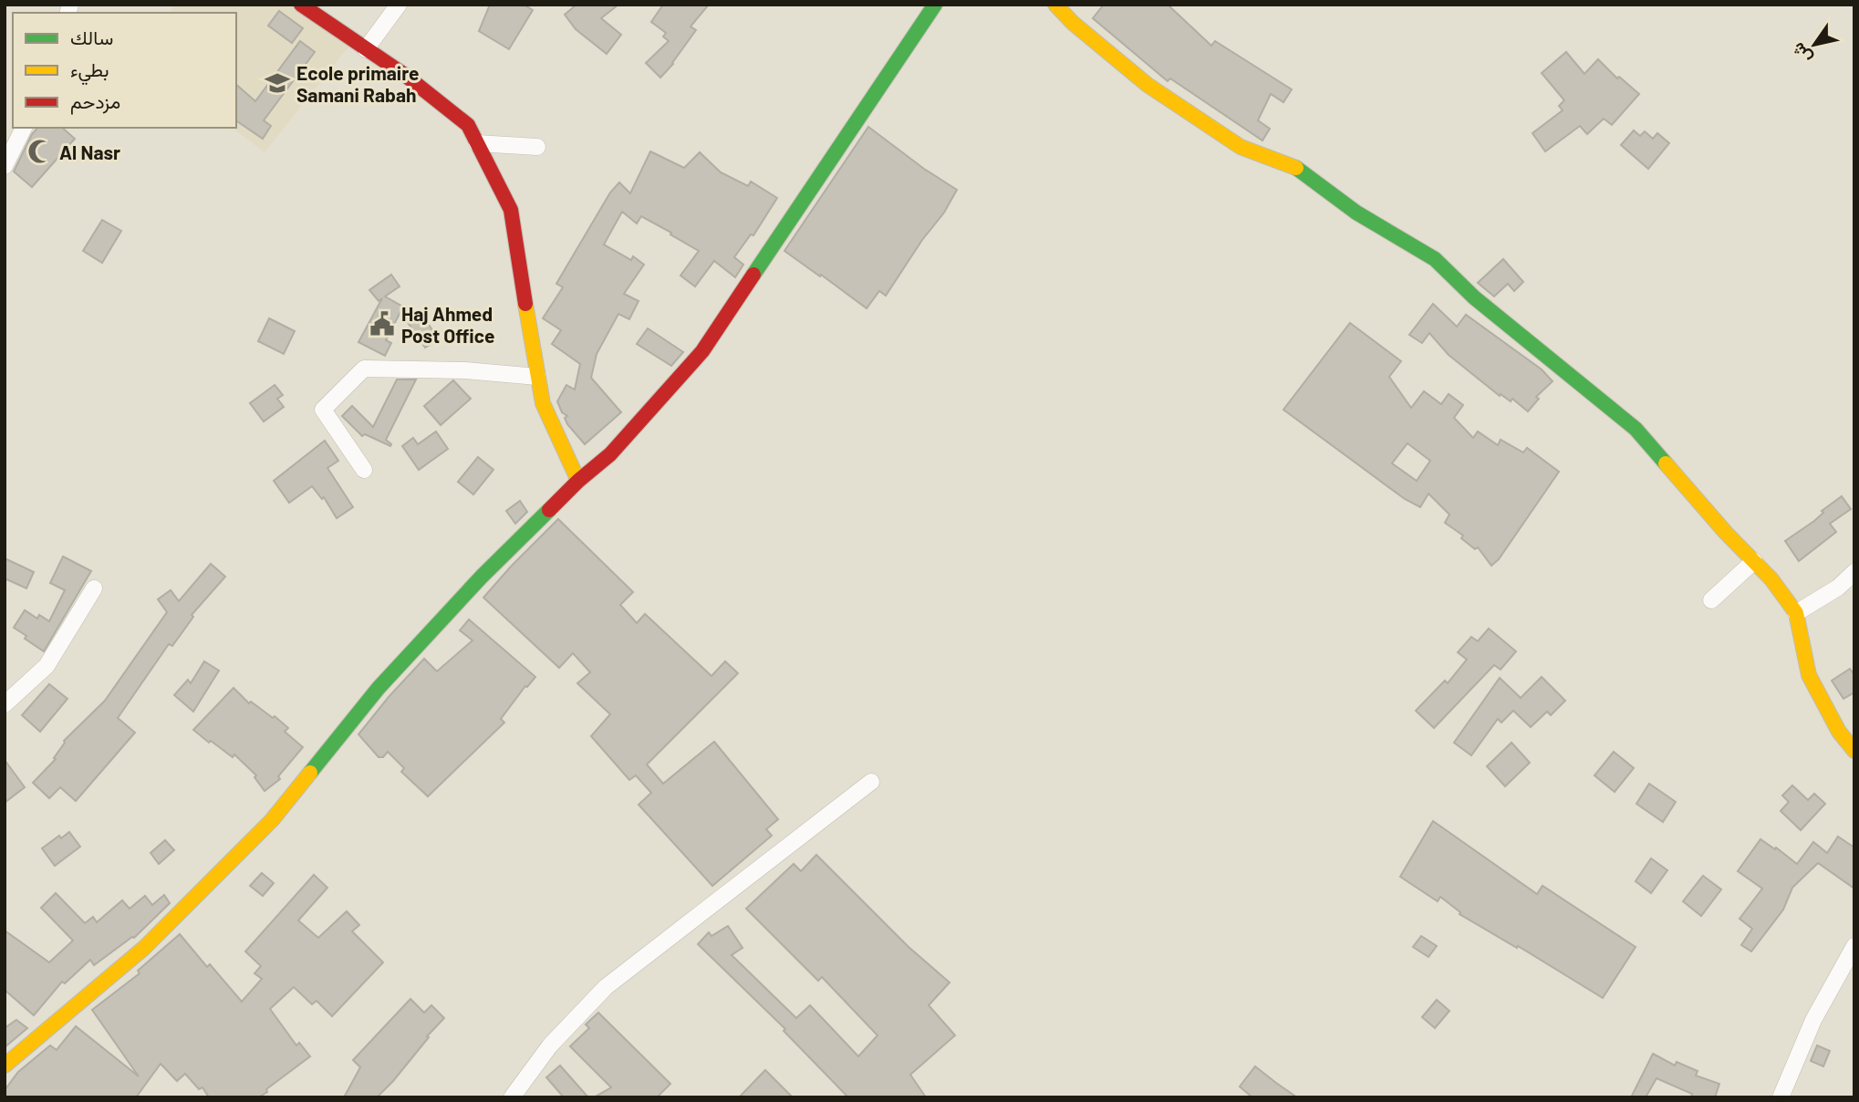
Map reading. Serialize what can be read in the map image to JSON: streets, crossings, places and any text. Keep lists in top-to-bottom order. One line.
{"places":{"school or university":["Ecole primaire Samani Rabah"],"mosque":["Al Nasr"],"public building":["Haj Ahmed Post Office"]},"legend":["سالك","بطيء","مزدحم"],"north":"bottom left"}
